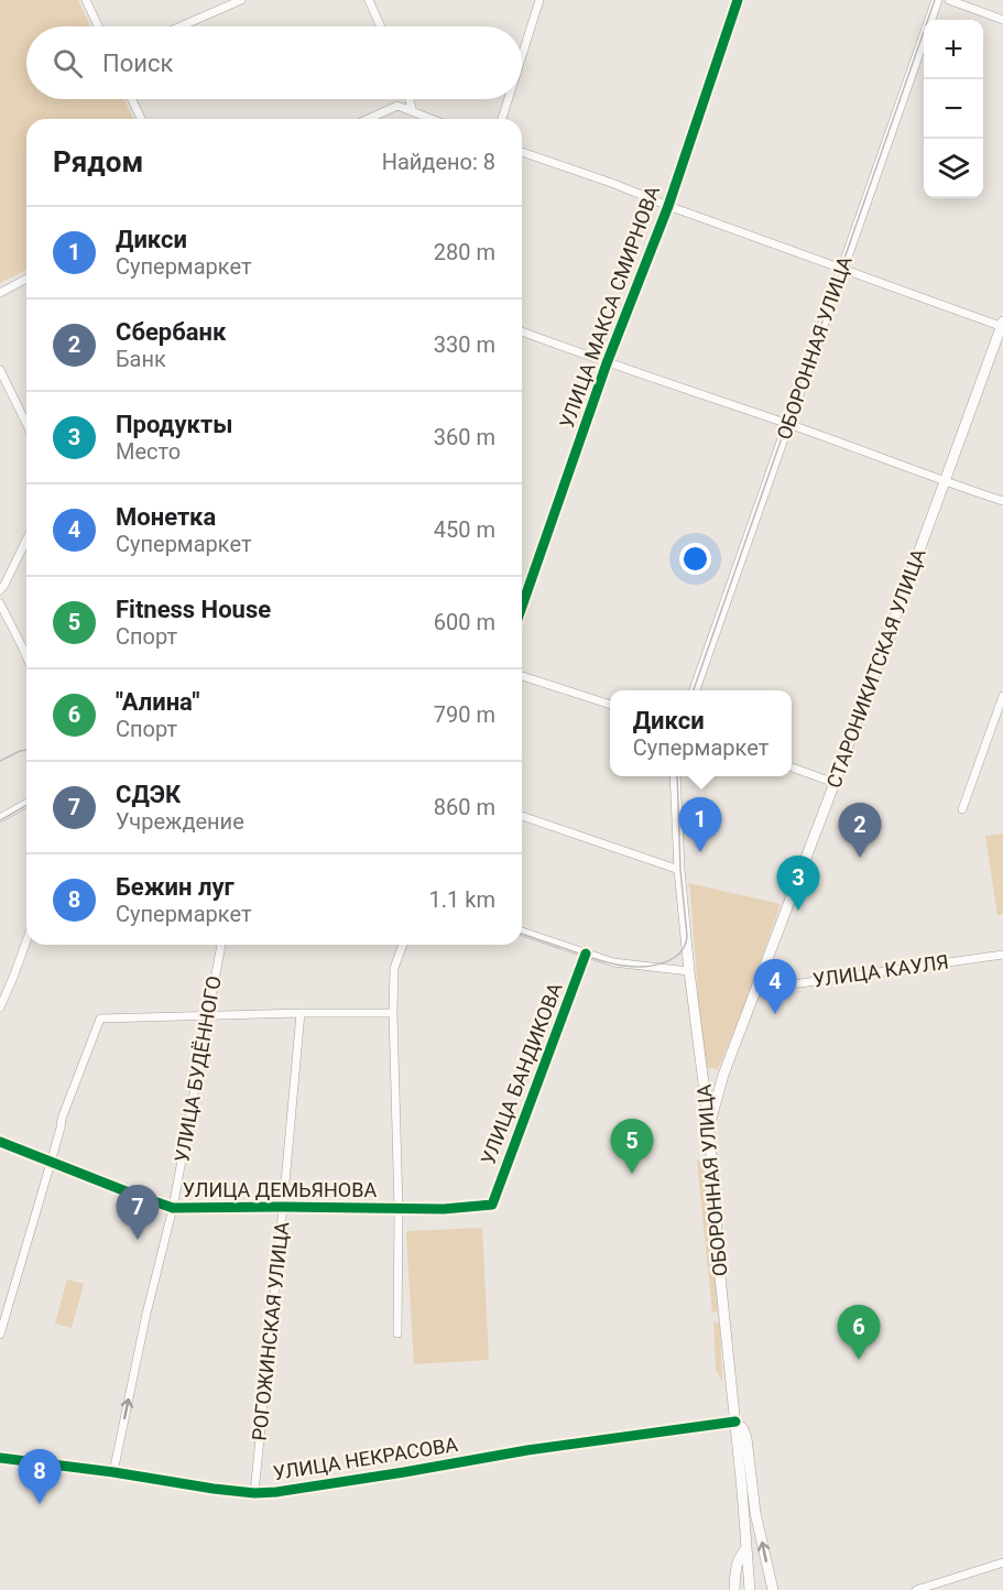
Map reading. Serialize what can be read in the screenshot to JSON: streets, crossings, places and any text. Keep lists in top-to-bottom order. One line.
{"streets":{"main road":["ОБОРОННАЯ УЛИЦА","СТАРОНИКИТСКАЯ УЛИЦА"],"street":["УЛИЦА МАКСА СМИРНОВА","УЛИЦА КАУЛЯ","УЛИЦА БУДЁННОГО","УЛИЦА БАНДИКОВА","УЛИЦА ДЕМЬЯНОВА","РОГОЖИНСКАЯ УЛИЦА","УЛИЦА НЕКРАСОВА"]},"crossings":[["ОБОРОННАЯ УЛИЦА","СТАРОНИКИТСКАЯ УЛИЦА"],["ОБОРОННАЯ УЛИЦА","УЛИЦА НЕКРАСОВА"],["СТАРОНИКИТСКАЯ УЛИЦА","УЛИЦА КАУЛЯ"],["УЛИЦА БУДЁННОГО","УЛИЦА ДЕМЬЯНОВА"],["УЛИЦА БУДЁННОГО","УЛИЦА НЕКРАСОВА"],["УЛИЦА БАНДИКОВА","УЛИЦА ДЕМЬЯНОВА"],["УЛИЦА ДЕМЬЯНОВА","РОГОЖИНСКАЯ УЛИЦА"],["РОГОЖИНСКАЯ УЛИЦА","УЛИЦА НЕКРАСОВА"]],"one_way":["УЛИЦА БУДЁННОГО"],"page":{"map_buttons":["+","−"],"search":"Поиск","heading":["Рядом","Найдено: 8"],"list":[{"mark":"1","name":"Дикси","note":"Супермаркет","value":"280 m"},{"mark":"2","name":"Сбербанк","note":"Банк","value":"330 m"},{"mark":"3","name":"Продукты","note":"Место","value":"360 m"},{"mark":"4","name":"Монетка","note":"Супермаркет","value":"450 m"},{"mark":"5","name":"Fitness House","note":"Спорт","value":"600 m"},{"mark":"6","name":"\"Алина\"","note":"Спорт","value":"790 m"},{"mark":"7","name":"СДЭК","note":"Учреждение","value":"860 m"},{"mark":"8","name":"Бежин луг","note":"Супермаркет","value":"1.1 km"}],"popup":["Дикси","Супермаркет"],"pins":["1","2","3","4","5","7","6","8"]}}
